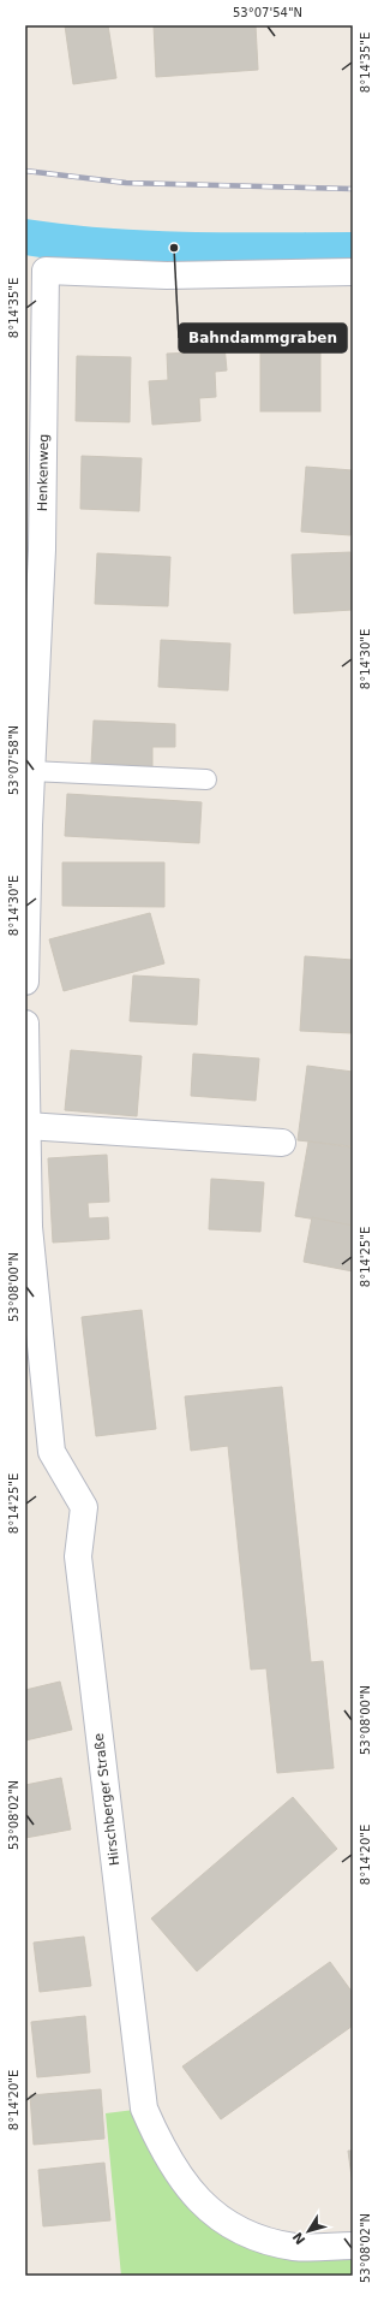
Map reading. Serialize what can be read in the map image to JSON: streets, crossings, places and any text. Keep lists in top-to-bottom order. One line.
{"streets":{"street":["Henkenweg","Hirschberger Straße"]},"places":["Bahndammgraben"],"north":"bottom left","coordinates":["53°07'54\"N","8°14'35\"E","8°14'30\"E","53°07'58\"N","8°14'25\"E","53°08'00\"N","53°08'02\"N","8°14'20\"E"]}
